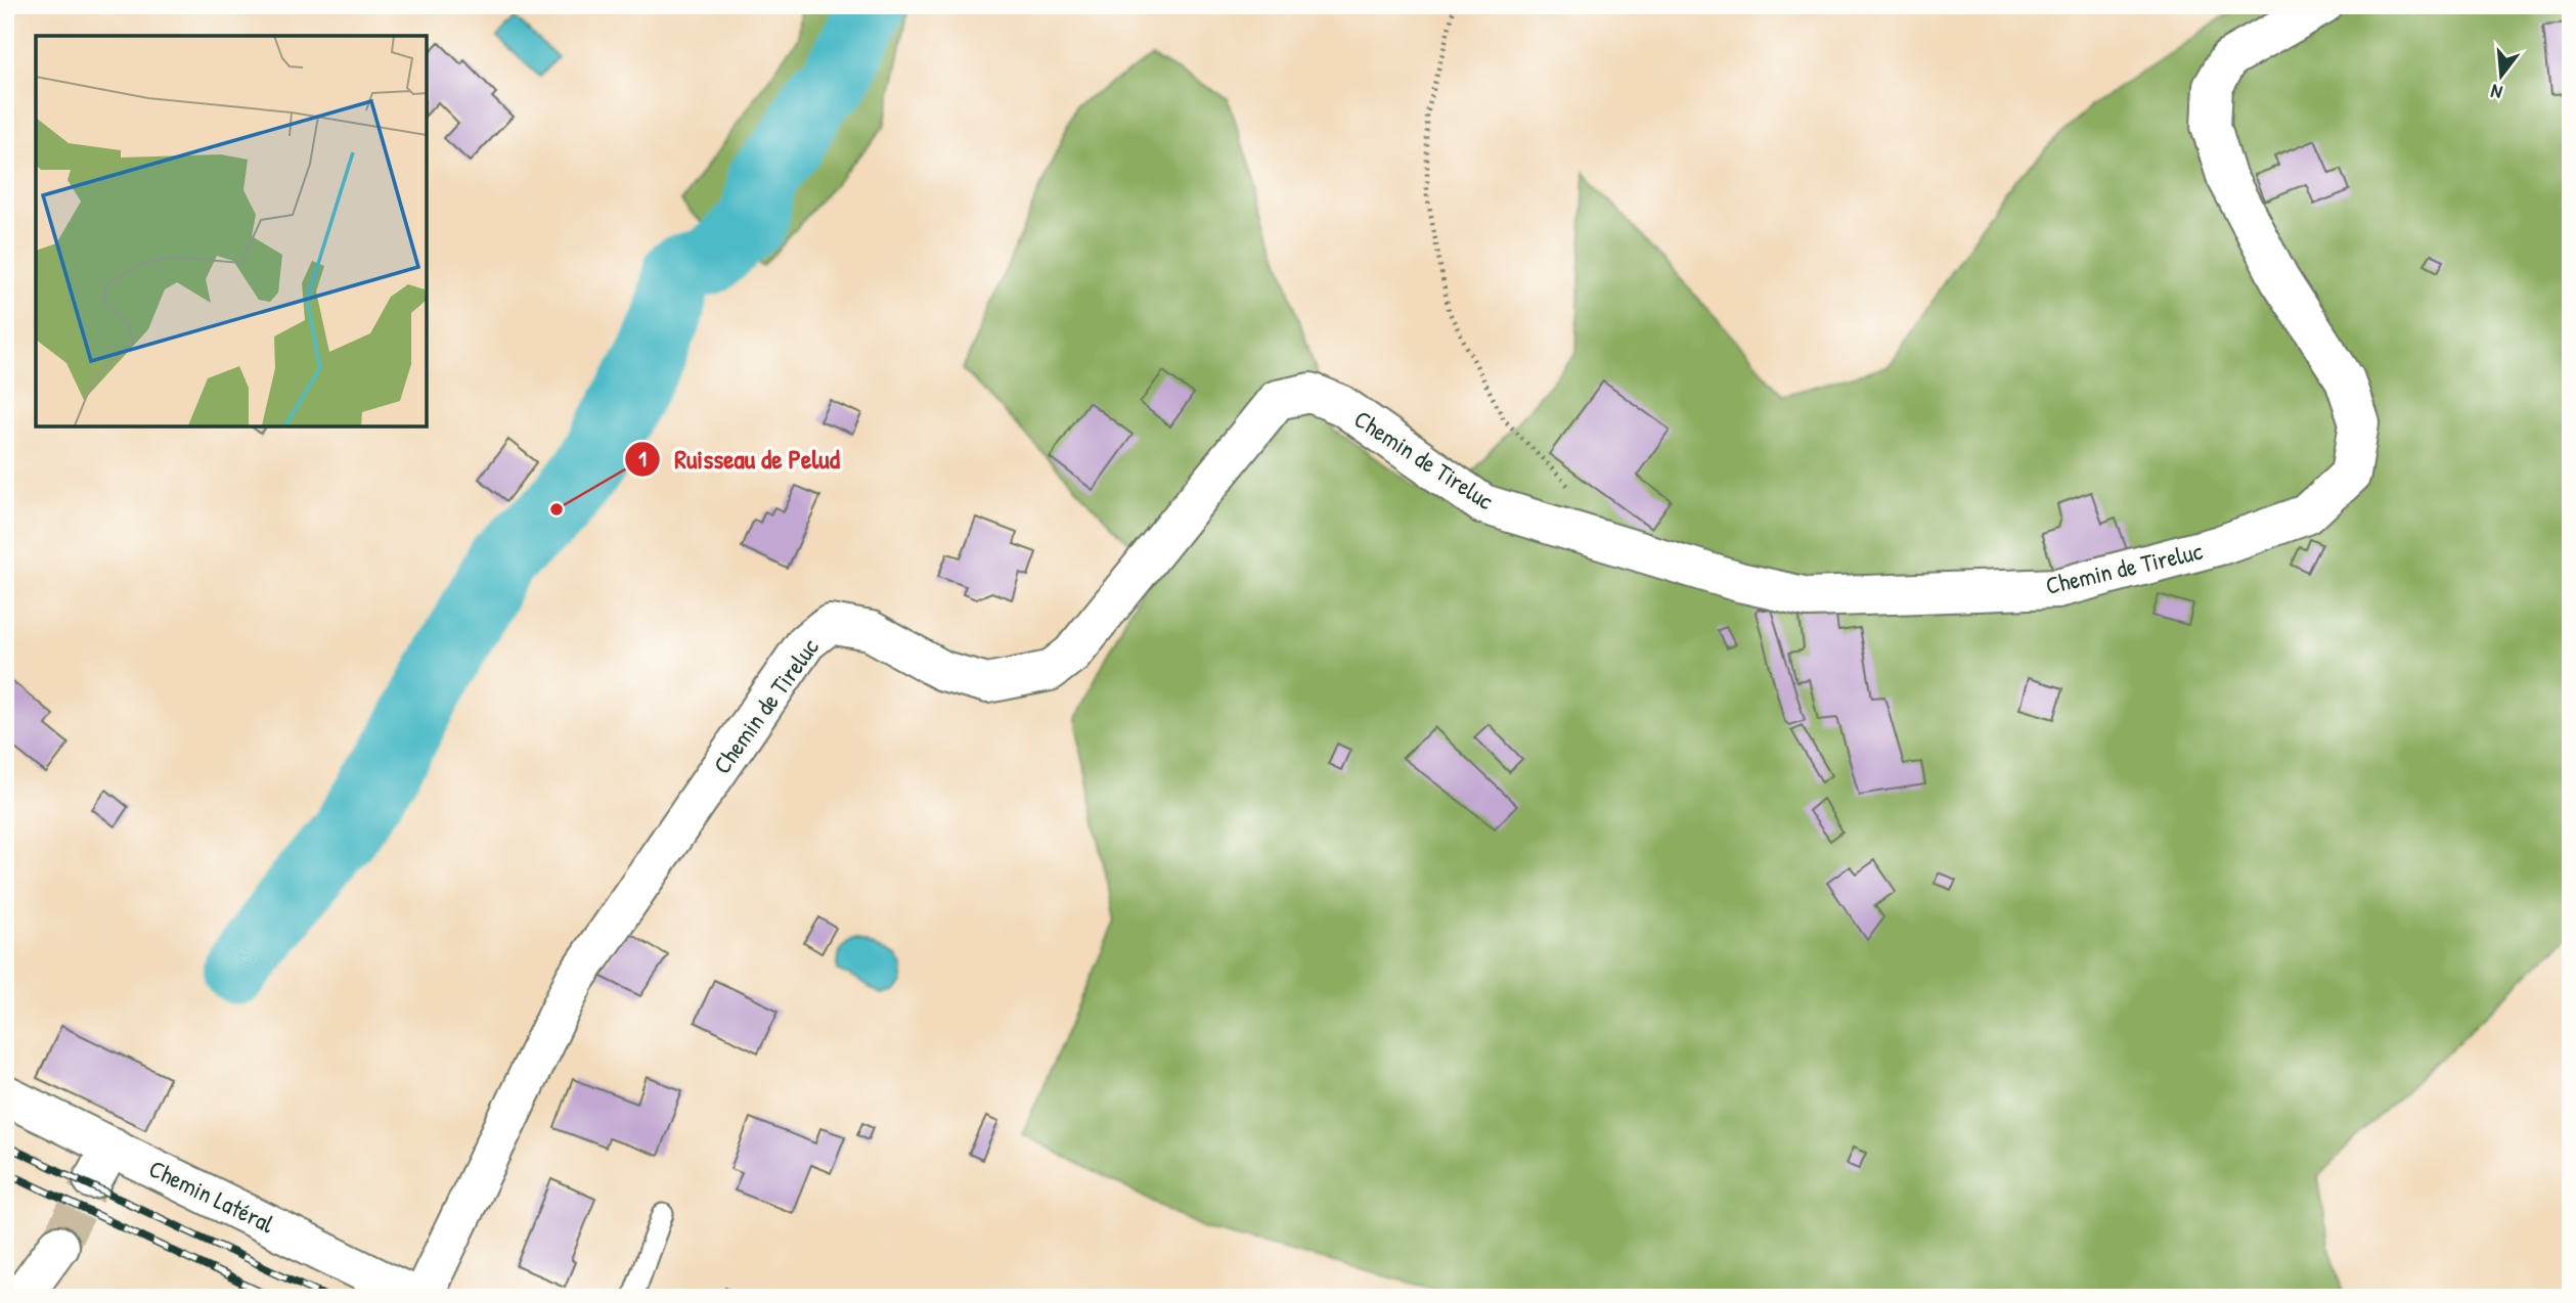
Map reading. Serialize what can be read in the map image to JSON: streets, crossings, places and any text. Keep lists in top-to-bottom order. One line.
{"streets":{"street":["Chemin de Tireluc","Chemin Latéral"]},"crossings":[["Chemin de Tireluc","Chemin Latéral"]],"places":["Ruisseau de Pelud"],"north":"bottom"}
